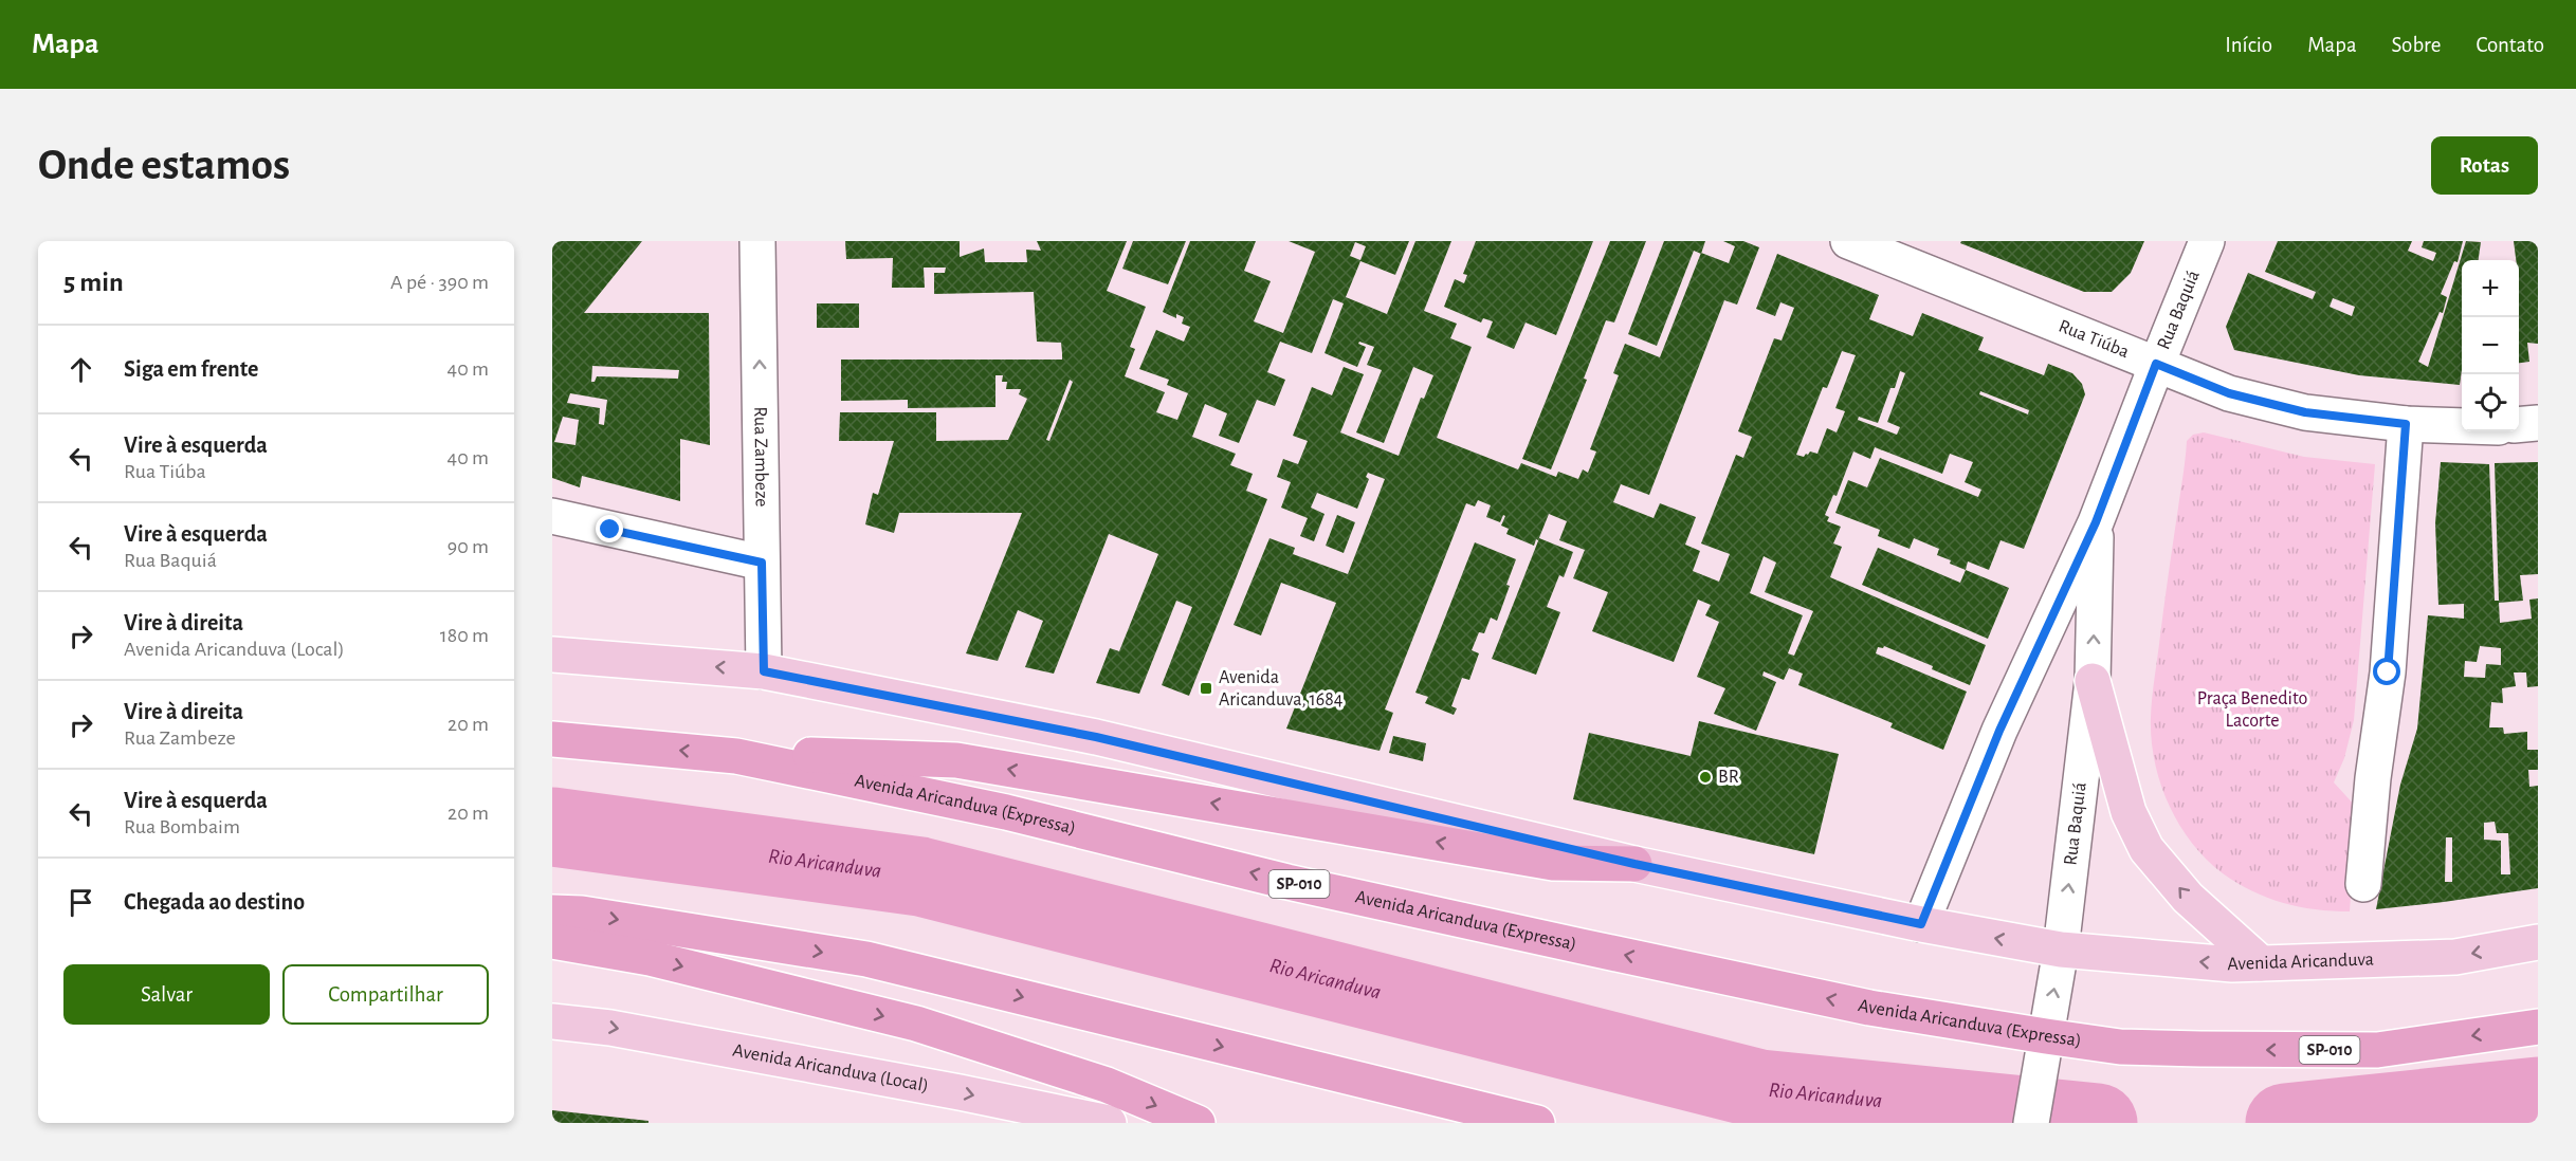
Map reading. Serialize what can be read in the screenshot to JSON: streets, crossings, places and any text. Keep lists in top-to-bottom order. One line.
{"streets":{"highway":["Avenida Aricanduva (Expressa)","SP-010"],"main road":["Avenida Aricanduva","Avenida Aricanduva (Local)"],"street":["Rua Baquiá","Rua Tiúba","Rua Zambeze"]},"crossings":[["Rua Baquiá","Rua Tiúba"],["Rua Baquiá","Avenida Aricanduva (Expressa)"],["Rua Baquiá","Avenida Aricanduva"]],"one_way":["Rua Zambeze","Avenida Aricanduva","Avenida Aricanduva (Local)"],"water":["Rio Aricanduva"],"parks":["Praça Benedito Lacorte"],"places":{"transit":["Avenida Aricanduva, 1684"],"other":["BR"]},"page":{"header":"Mapa","nav":["Início","Mapa","Sobre","Contato"],"buttons":["Rotas",["Salvar","Compartilhar"]],"title":"Onde estamos","heading":["5 min","A pé · 390 m"],"map_buttons":["+","−"],"list":[["Siga em frente","40 m"],["Vire à esquerda","Rua Tiúba","40 m"],["Vire à esquerda","Rua Baquiá","90 m"],["Vire à direita","Avenida Aricanduva (Local)","180 m"],["Vire à direita","Rua Zambeze","20 m"],["Vire à esquerda","Rua Bombaim","20 m"],"Chegada ao destino"]}}
